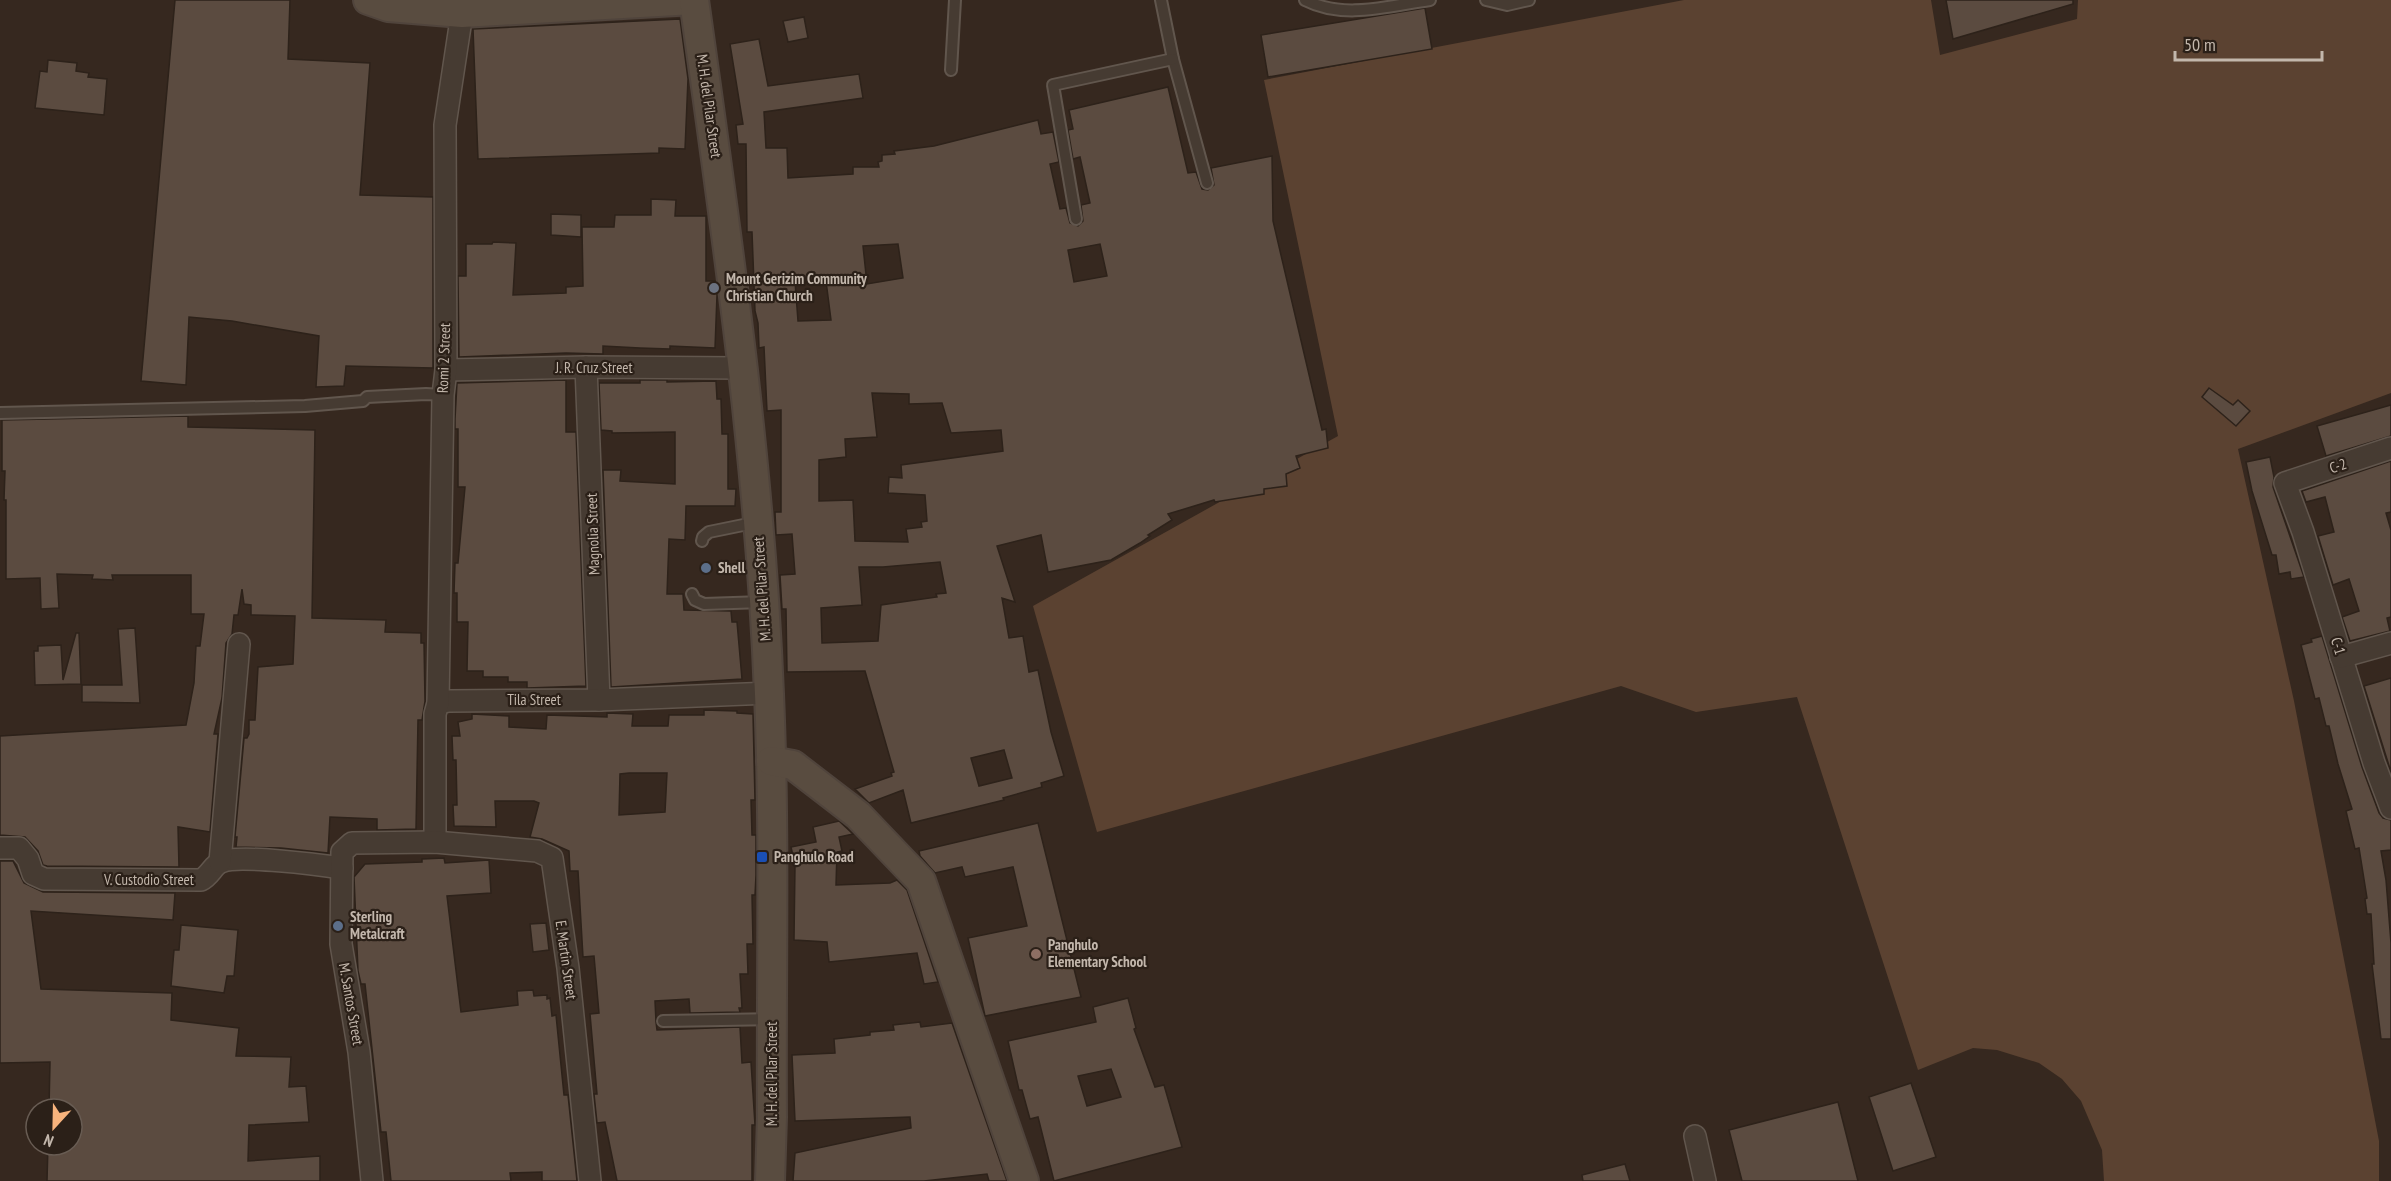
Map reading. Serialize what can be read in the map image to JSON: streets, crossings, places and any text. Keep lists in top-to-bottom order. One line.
{"streets":{"main road":["M. H. del Pilar Street"],"street":["Romi 2 Street","J. R. Cruz Street","C-2","Magnolia Street","C-1","Tila Street","V. Custodio Street","E. Martin Street","M. Santos Street"]},"crossings":[["M. H. del Pilar Street","J. R. Cruz Street"],["M. H. del Pilar Street","Tila Street"],["Romi 2 Street","J. R. Cruz Street"],["Romi 2 Street","Tila Street"],["J. R. Cruz Street","Magnolia Street"],["C-2","C-1"],["Magnolia Street","Tila Street"],["E. Martin Street","M. Santos Street"]],"places":{"other":["Mount Gerizim Community Christian Church","Shell","Sterling Metalcraft","Panghulo Elementary School"],"transit":["Panghulo Road"]},"scale_bar":"50 m","north":"bottom"}
